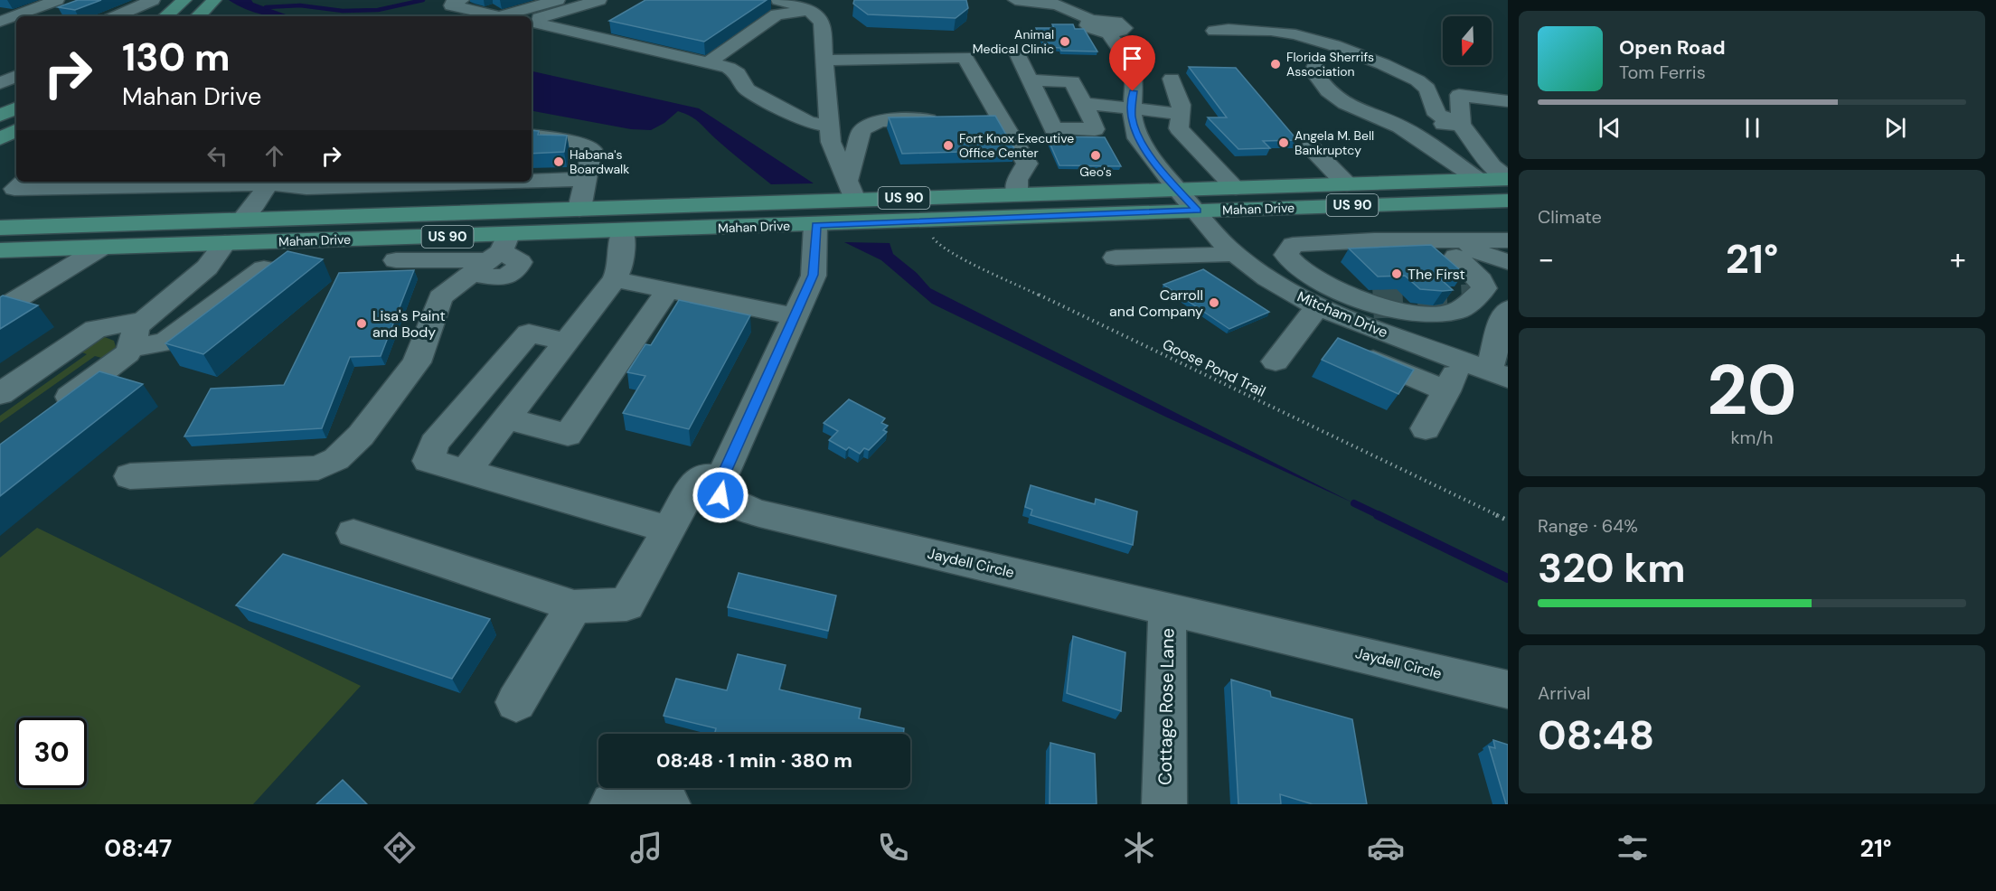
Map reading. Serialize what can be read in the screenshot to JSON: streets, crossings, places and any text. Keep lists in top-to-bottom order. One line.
{"streets":{"main road":["US 90","Mahan Drive"],"street":["Mitcham Drive","Jaydell Circle","Cottage Rose Lane"],"path":["Goose Pond Trail"]},"crossings":[["Mahan Drive","Mitcham Drive"],["Mahan Drive","Goose Pond Trail"],["Jaydell Circle","Cottage Rose Lane"]],"places":["Animal Medical Clinic","Florida Sherrifs Association","Angela M. Bell Bankruptcy","Fort Knox Executive Office Center","Geo's","Habana's Boardwalk","The First","Carroll and Company","Lisa's Paint and Body"],"north":"bottom","page":{"turn":["130 m","Mahan Drive"],"song":["Open Road","Tom Ferris"],"tile":["Climate",["20","km/h"],["Range · 64%","320 km"],["Arrival","08:48"]],"heat":["−","21°","+"],"limit":"30","trip":"08:48 · 1 min · 380 m","tabs":["08:47","21°"]}}
